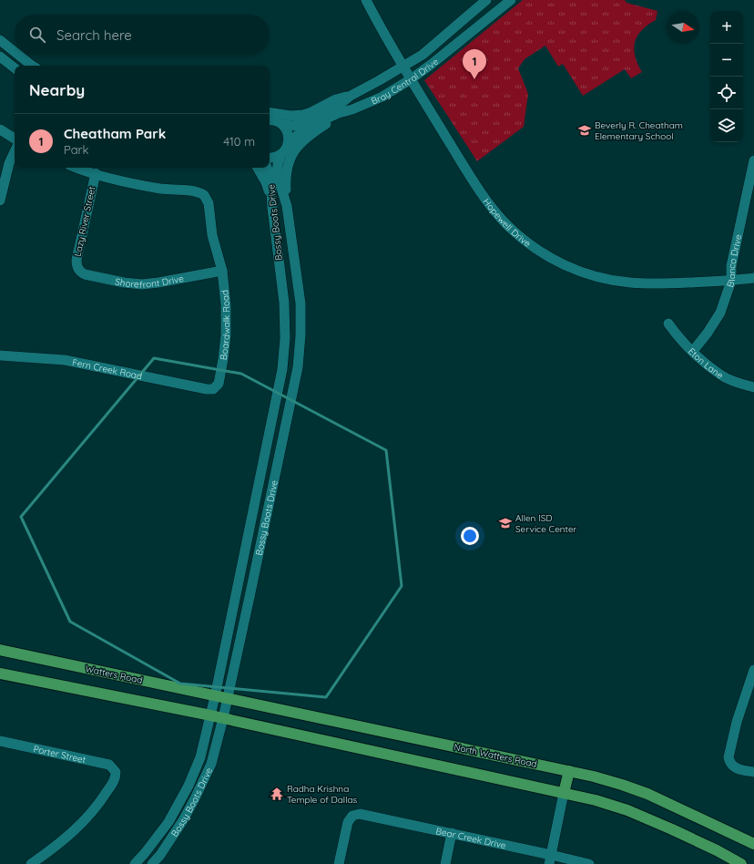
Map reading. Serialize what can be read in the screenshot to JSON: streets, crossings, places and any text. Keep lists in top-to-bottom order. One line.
{"streets":{"main road":["Watters Road","North Watters Road"],"street":["Bray Central Drive","Lazy River Street","Hopewell Drive","Bossy Boots Drive","Blanco Drive","Shorefront Drive","Boardwalk Road","Eton Lane","Fern Creek Road","Porter Street","Bear Creek Drive"]},"crossings":[["Bray Central Drive","Hopewell Drive"],["Bray Central Drive","Bossy Boots Drive"],["Lazy River Street","Shorefront Drive"],["Lazy River Street","Boardwalk Road"],["Hopewell Drive","Blanco Drive"],["Bossy Boots Drive","Watters Road"],["Bossy Boots Drive","North Watters Road"],["Blanco Drive","Eton Lane"],["Shorefront Drive","Boardwalk Road"],["Boardwalk Road","Fern Creek Road"],["Watters Road","North Watters Road"]],"places":{"school or university":["Beverly R. Cheatham Elementary School","Allen ISD Service Center"],"temple":["Radha Krishna Temple of Dallas"]},"north":"right","page":{"map_buttons":["+","−"],"search":"Search here","pins":"1","heading":"Nearby","list":[{"mark":"1","name":"Cheatham Park","note":"Park","value":"410 m"}]}}
